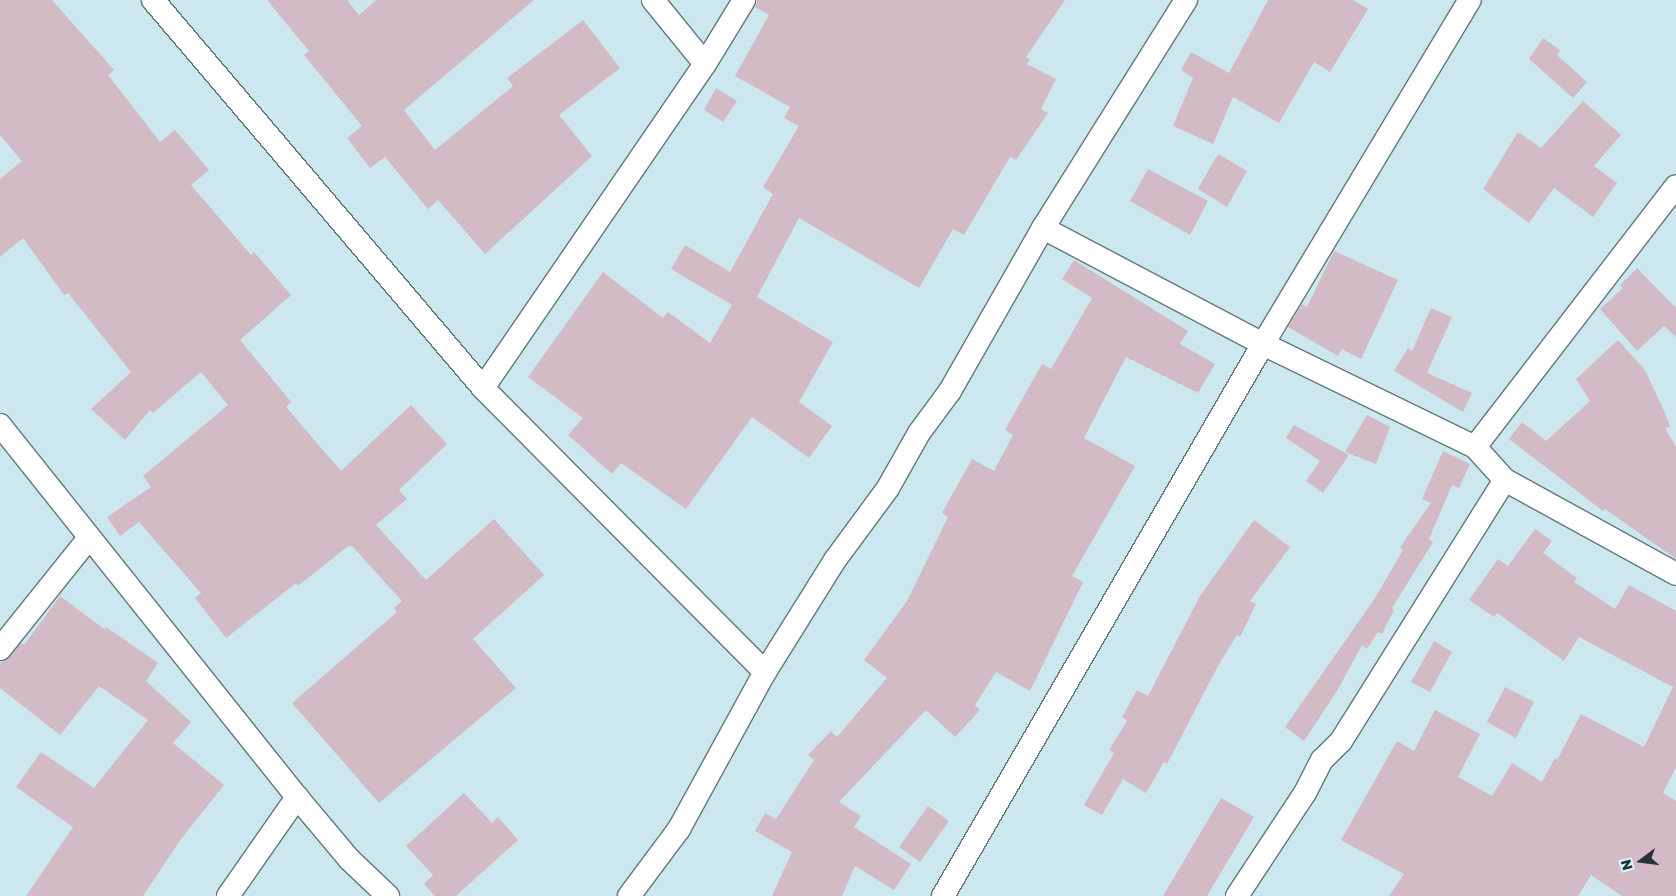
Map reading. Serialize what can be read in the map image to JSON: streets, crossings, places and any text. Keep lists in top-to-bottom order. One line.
{"north":"left"}
